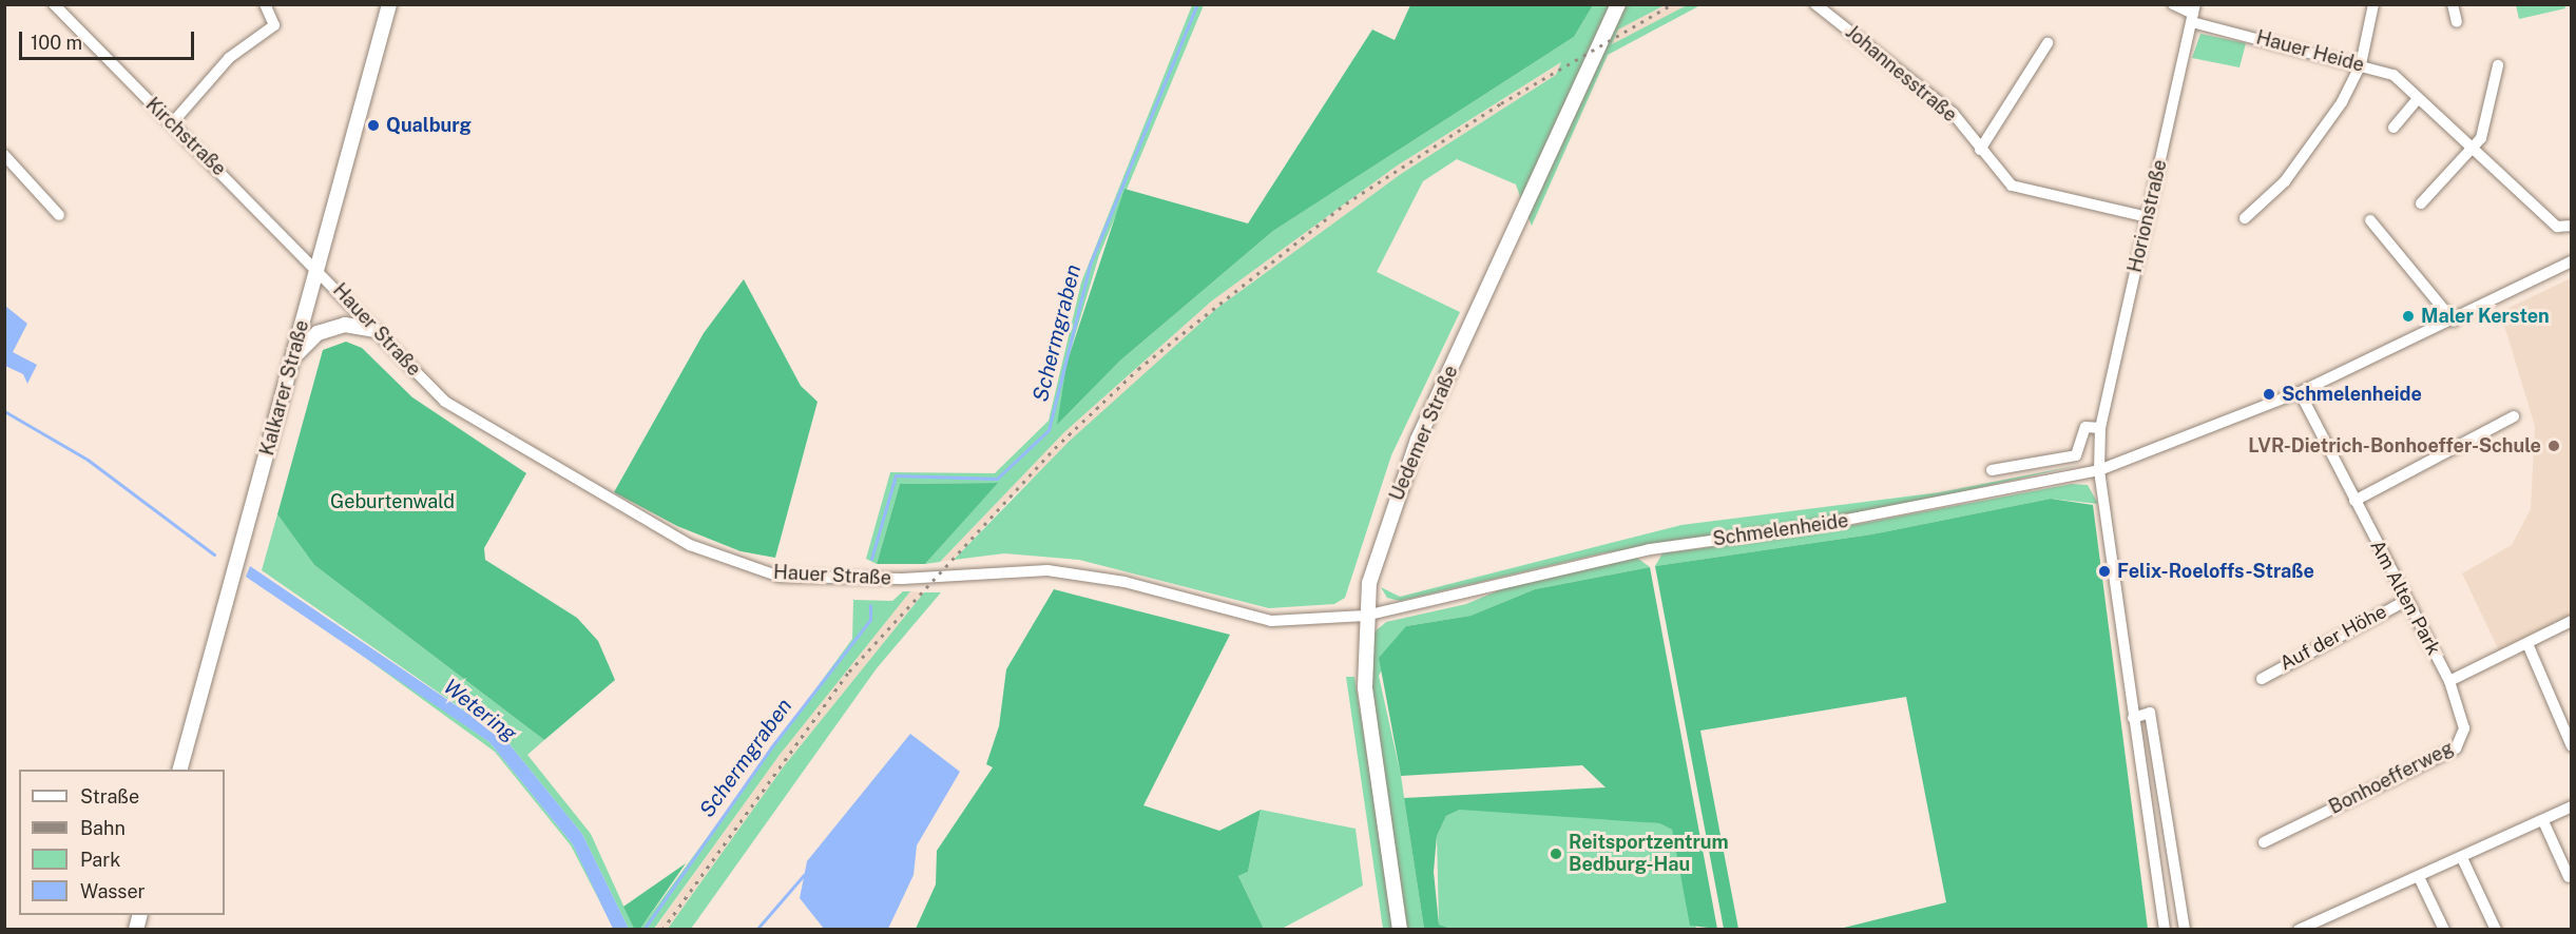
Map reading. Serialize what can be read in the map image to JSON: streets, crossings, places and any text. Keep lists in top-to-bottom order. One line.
{"streets":{"main road":["Kalkarer Straße","Uedemer Straße"],"street":["Hauer Heide","Johannesstraße","Kirchstraße","Horionstraße","Hauer Straße","Schmelenheide","Am Alten Park","Auf der Höhe","Bonhoefferweg"]},"crossings":[["Hauer Heide","Horionstraße"],["Johannesstraße","Horionstraße"],["Kirchstraße","Hauer Straße"],["Kirchstraße","Kalkarer Straße"],["Horionstraße","Schmelenheide"],["Hauer Straße","Kalkarer Straße"],["Hauer Straße","Uedemer Straße"],["Hauer Straße","Schmelenheide"],["Uedemer Straße","Schmelenheide"],["Schmelenheide","Am Alten Park"],["Am Alten Park","Auf der Höhe"],["Am Alten Park","Bonhoefferweg"]],"water":["Schermgraben","Wetering"],"parks":["Geburtenwald"],"places":["Qualburg","Maler Kersten","Schmelenheide","LVR-Dietrich-Bonhoeffer-Schule","Felix-Roeloffs-Straße","Reitsportzentrum Bedburg-Hau"],"legend":["Straße","Bahn","Park","Wasser"],"scale_bar":"100 m"}
